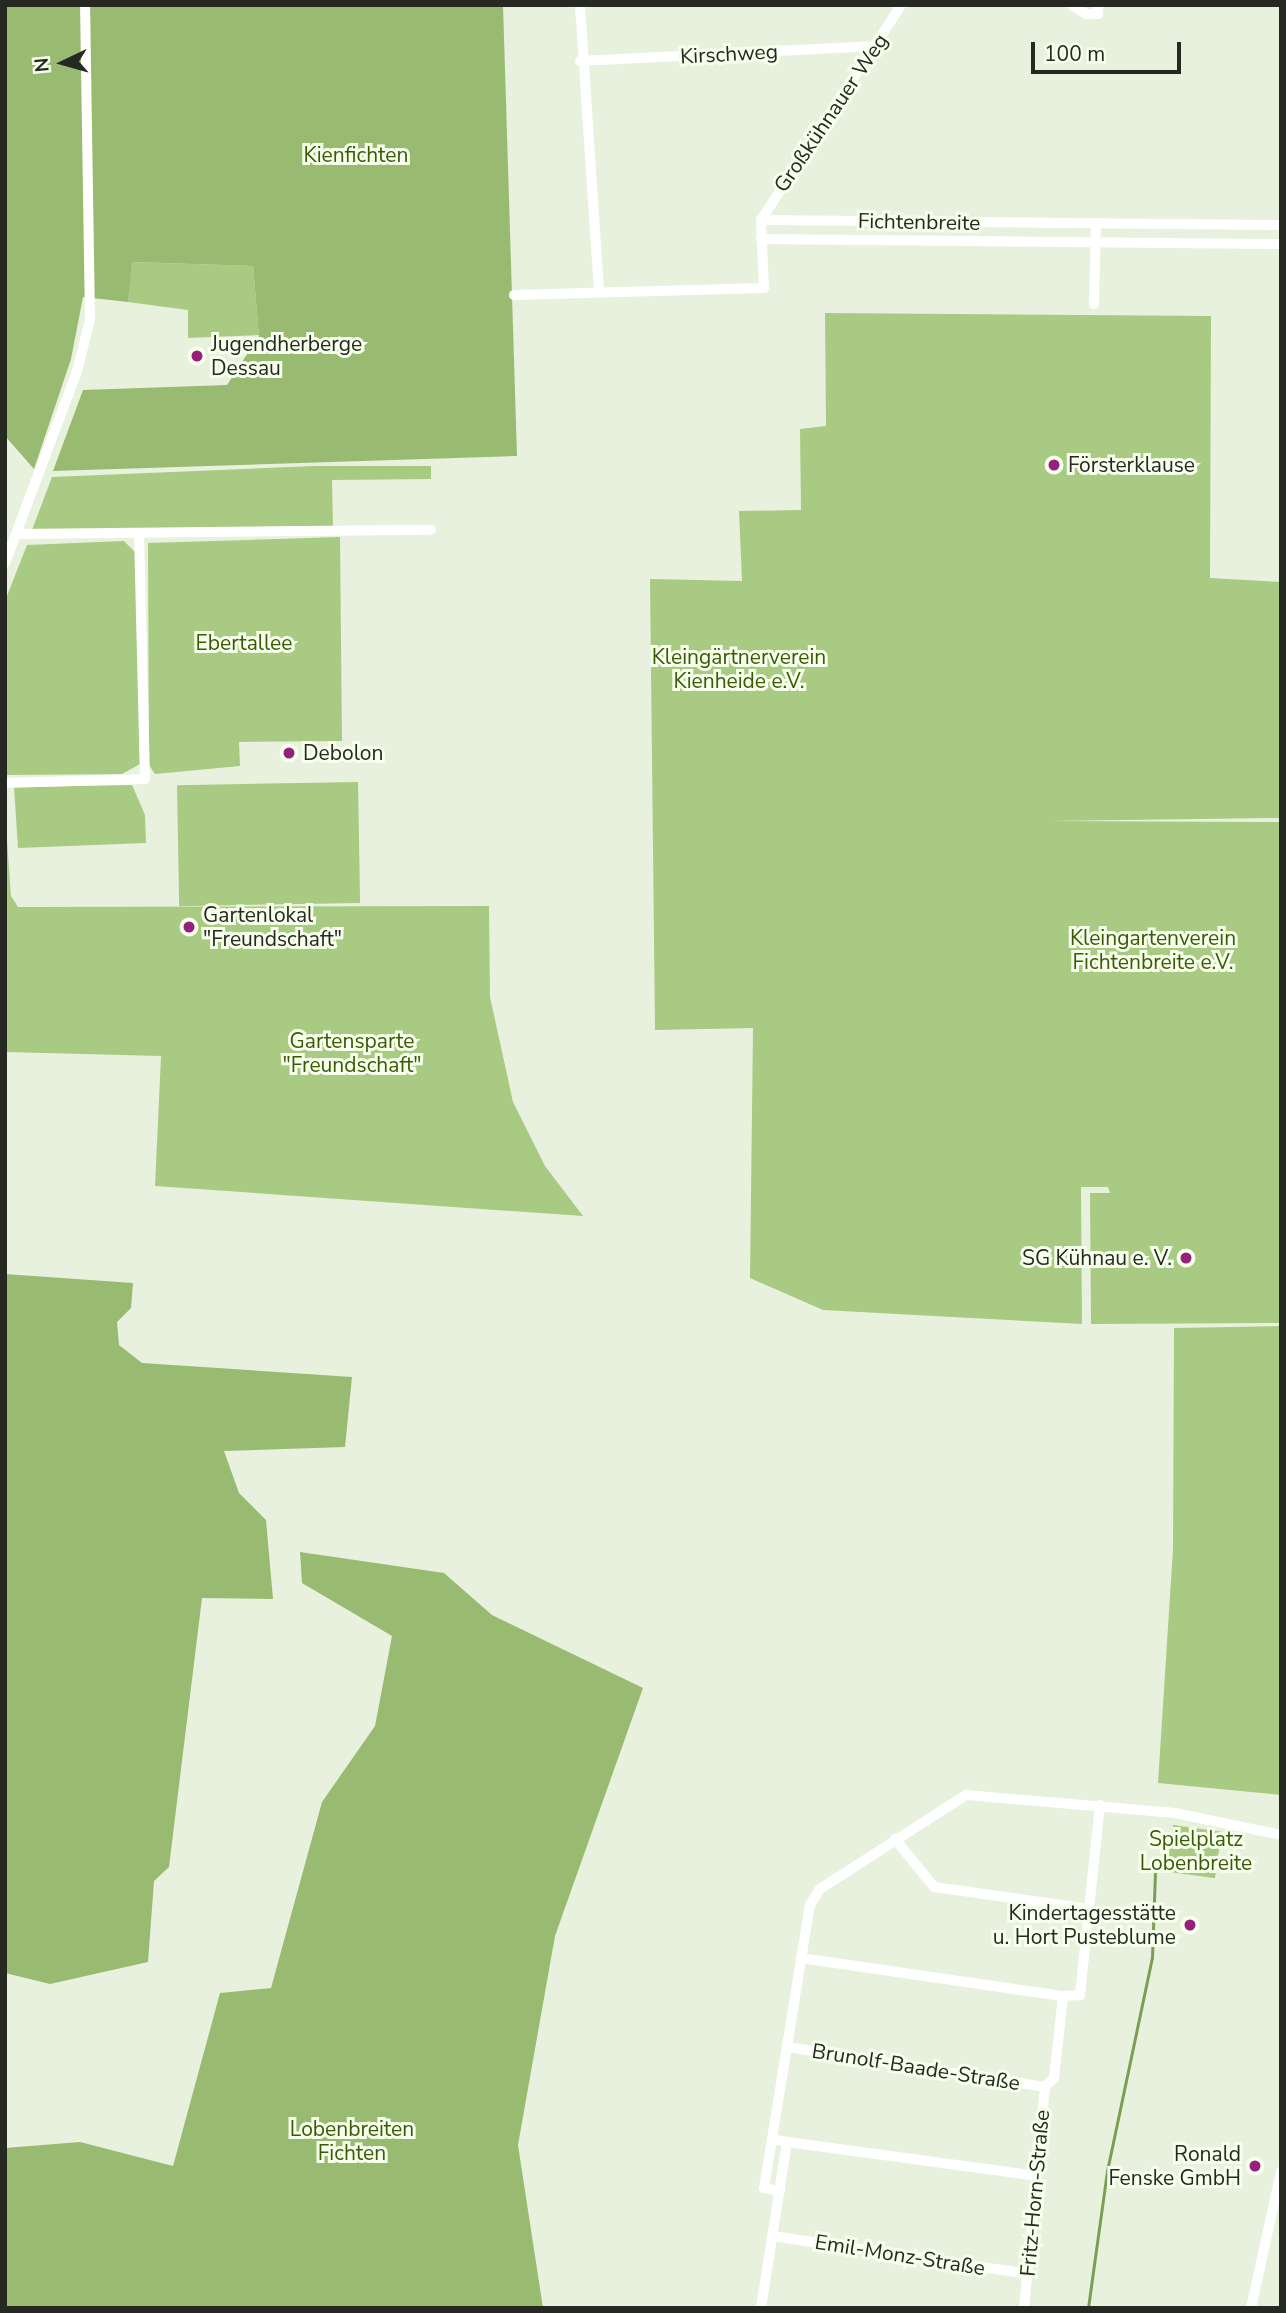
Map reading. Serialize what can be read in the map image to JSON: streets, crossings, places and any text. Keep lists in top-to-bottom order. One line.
{"streets":{"street":["Kirschweg","Großkühnauer Weg","Fichtenbreite","Brunolf-Baade-Straße","Fritz-Horn-Straße","Emil-Monz-Straße"]},"crossings":[["Kirschweg","Großkühnauer Weg"],["Großkühnauer Weg","Fichtenbreite"],["Brunolf-Baade-Straße","Fritz-Horn-Straße"],["Fritz-Horn-Straße","Emil-Monz-Straße"]],"parks":["Kienfichten","Ebertallee","Kleingärtnerverein Kienheide e.V.","Kleingartenverein Fichtenbreite e.V.","Gartensparte \"Freundschaft\"","Spielplatz Lobenbreite","Lobenbreiten Fichten"],"places":["Jugendherberge Dessau","Försterklause","Debolon","Gartenlokal \"Freundschaft\"","SG Kühnau e. V.","Kindertagesstätte u. Hort Pusteblume","Ronald Fenske GmbH"],"scale_bar":"100 m","north":"left"}
